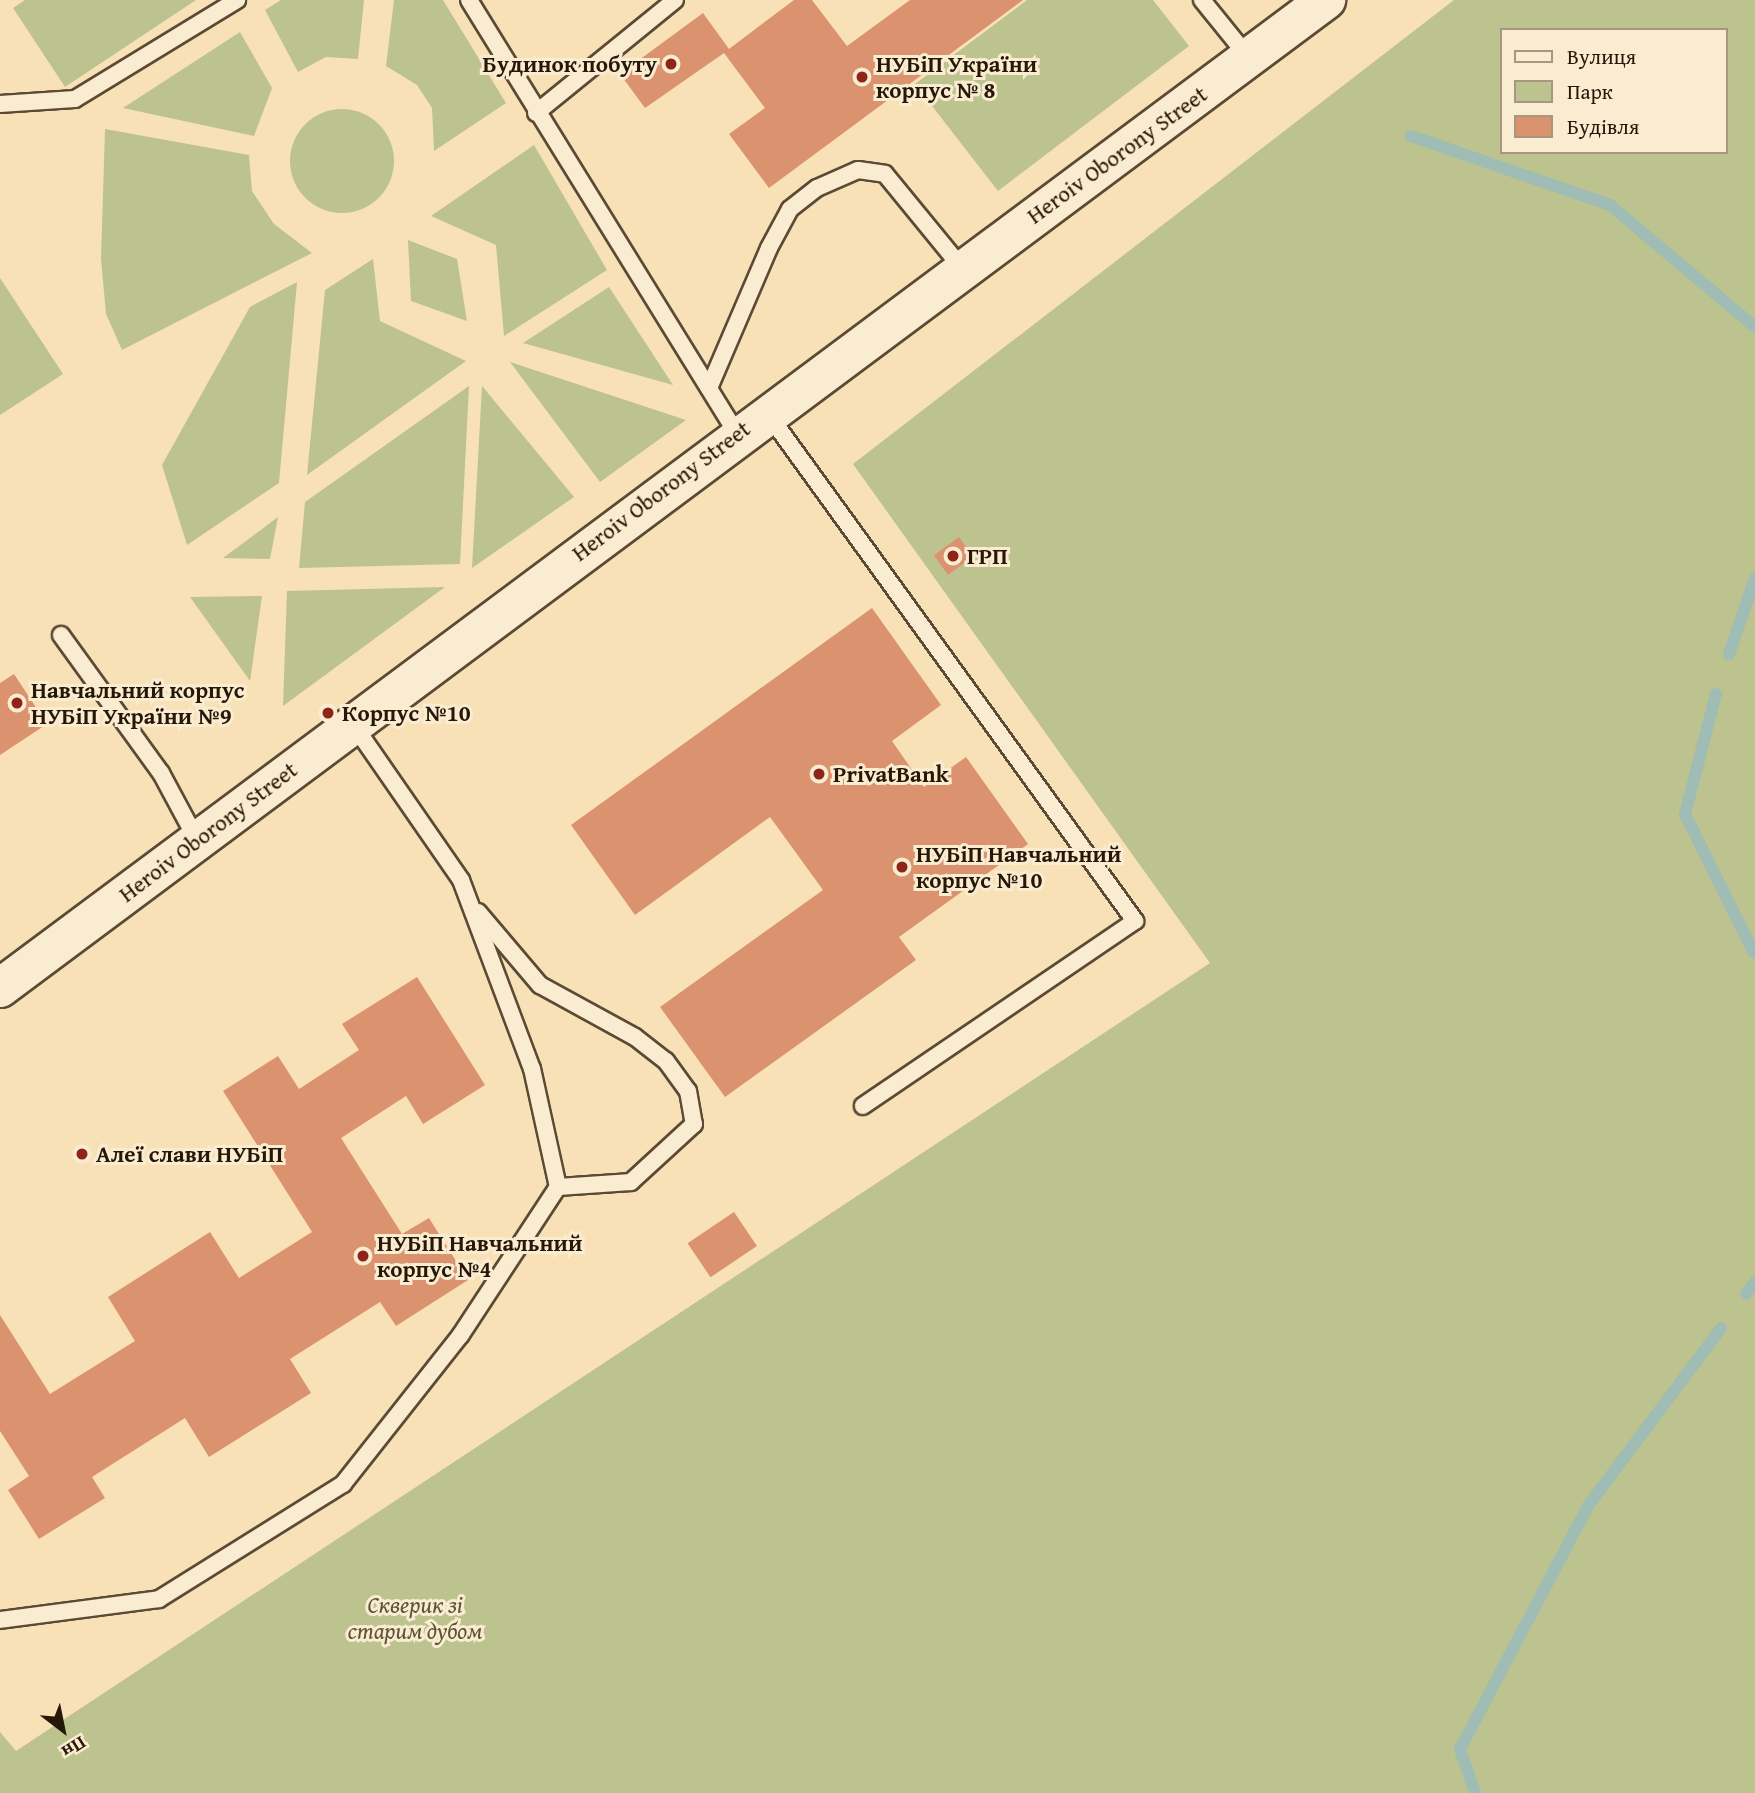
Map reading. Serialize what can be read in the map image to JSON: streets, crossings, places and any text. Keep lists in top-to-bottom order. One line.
{"streets":{"street":["Heroiv Oborony Street"]},"parks":["Скверик зі старим дубом"],"places":["Будинок побуту","НУБіП України корпус № 8","ГРП","Навчальний корпус НУБіП України №9","Корпус №10","PrivatBank","НУБіП Навчальний корпус №10","Алеї слави НУБіП","НУБіП Навчальний корпус №4"],"legend":["Вулиця","Парк","Будівля"],"north":"bottom right"}
